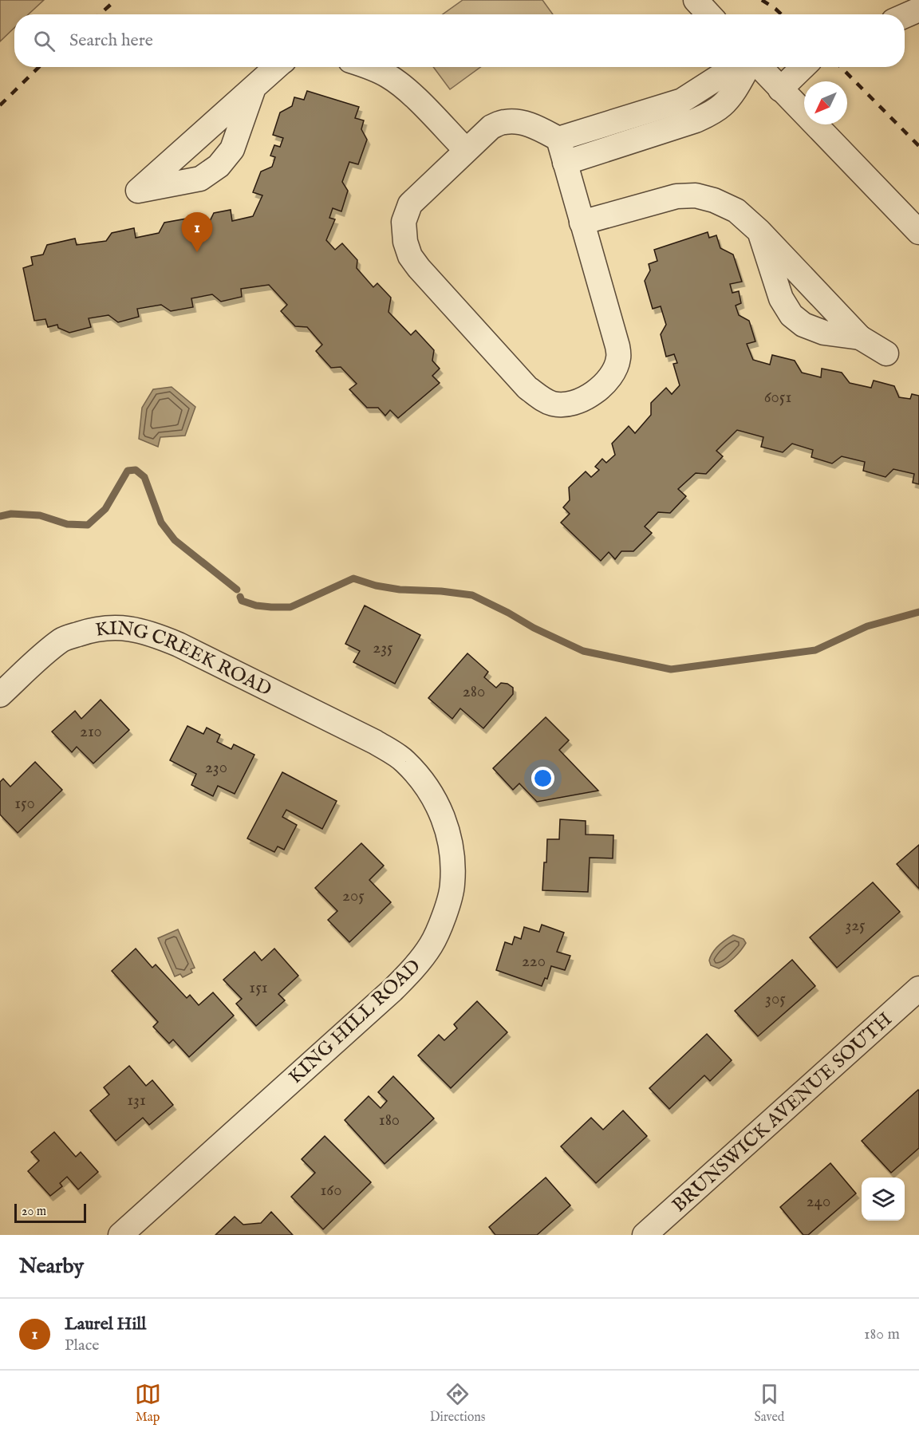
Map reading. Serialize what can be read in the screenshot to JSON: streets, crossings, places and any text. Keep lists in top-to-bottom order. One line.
{"streets":{"street":["KING CREEK ROAD","KING HILL ROAD","BRUNSWICK AVENUE SOUTH"]},"crossings":[["KING CREEK ROAD","KING HILL ROAD"]],"house_numbers":["6051","235","280","210","230","150","205","325","220","151","305","131","180","160","240"],"scale_bar":"20 m","north":"bottom left","page":{"search":"Search here","pins":"1","scale":"20 m","heading":"Nearby","list":[{"mark":"1","name":"Laurel Hill","note":"Place","value":"180 m"}],"nav":["Map","Directions","Saved"]}}
